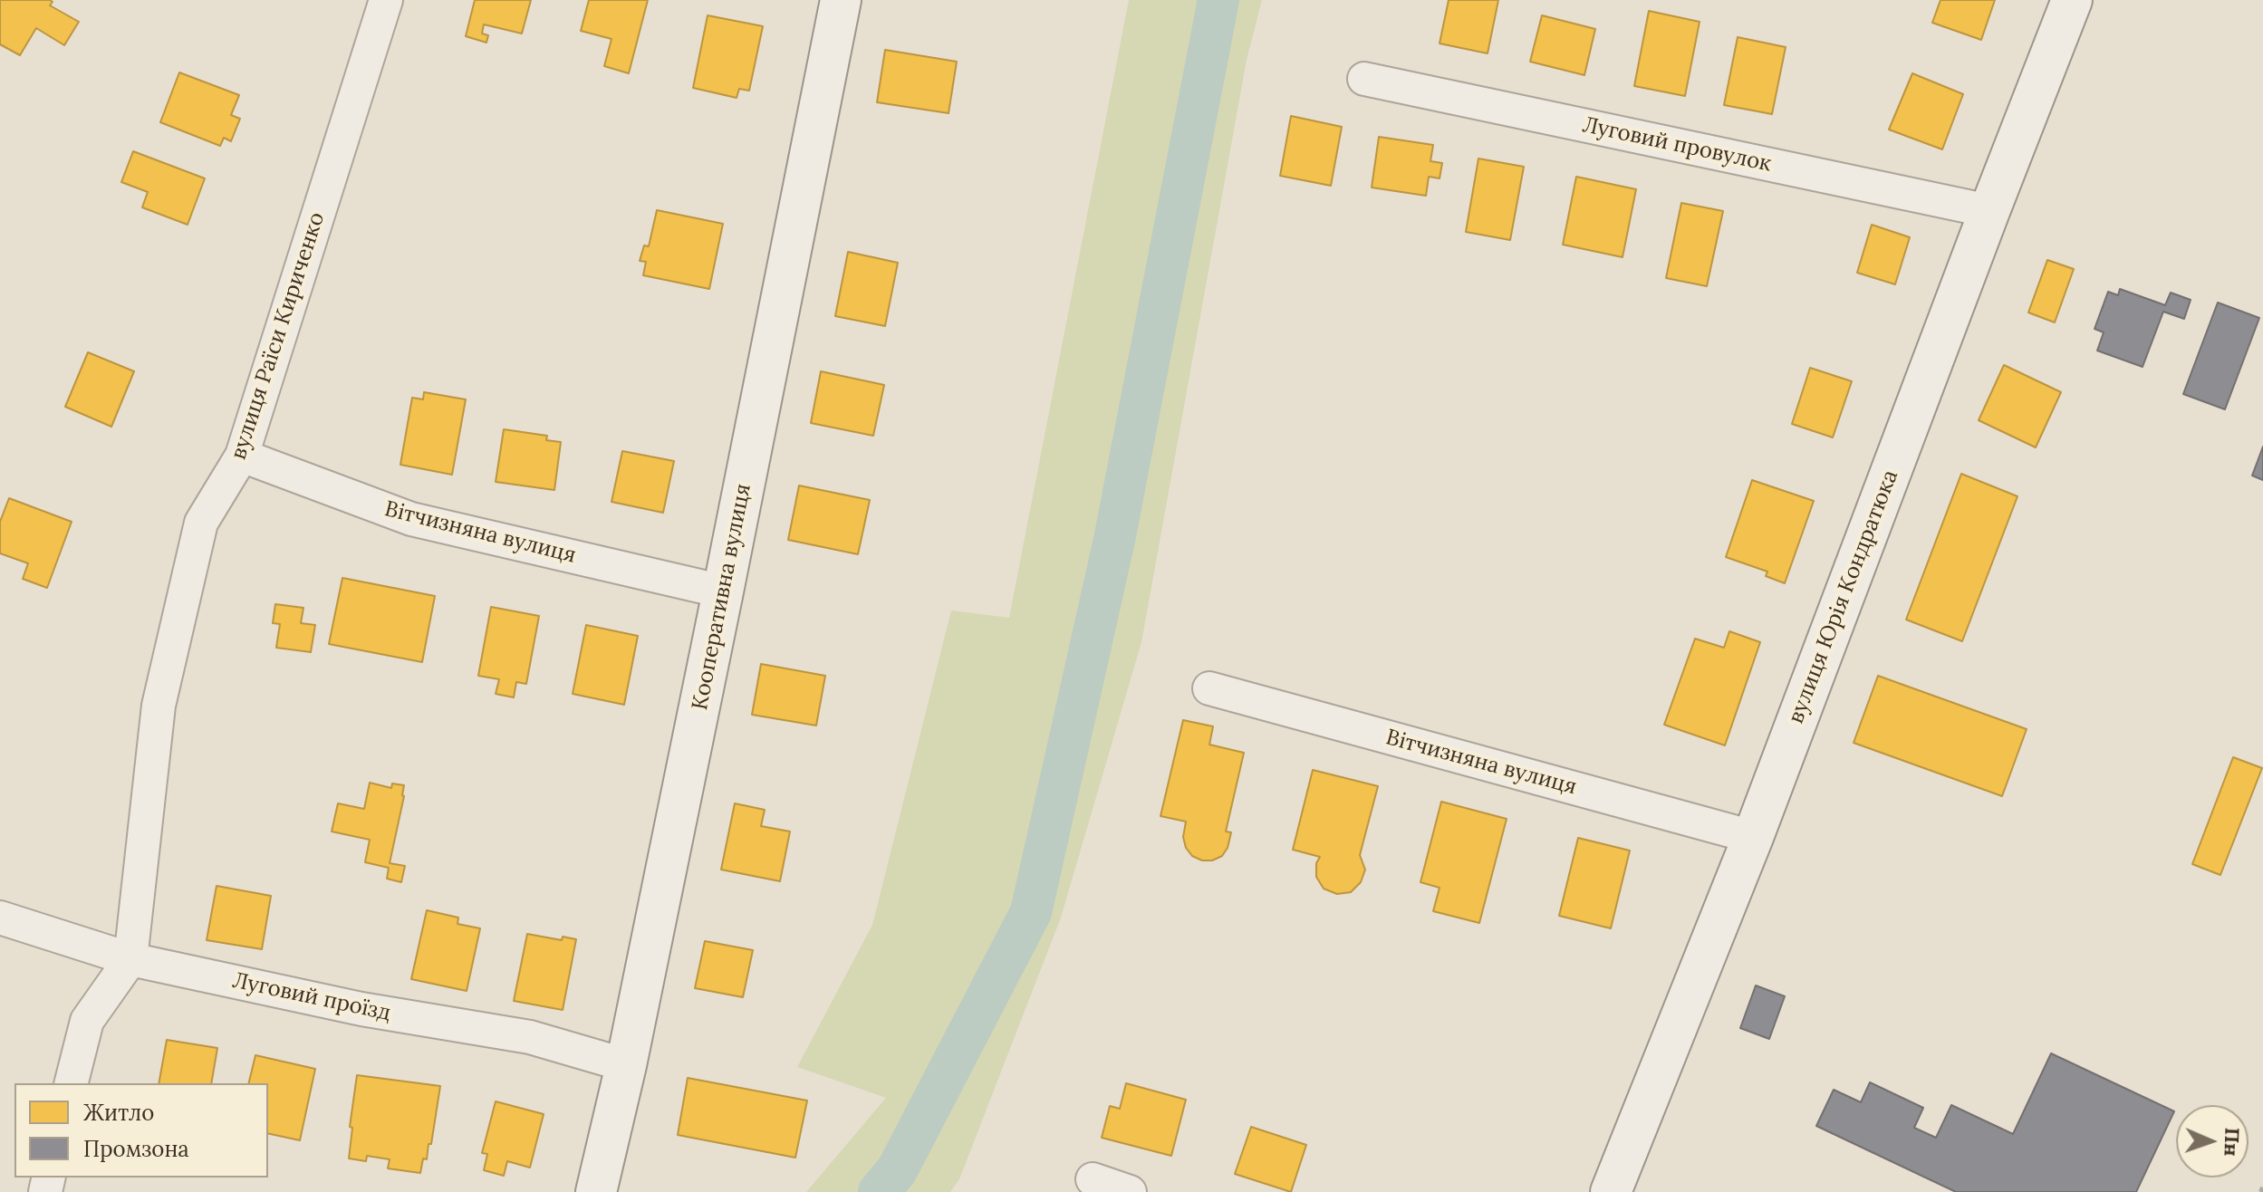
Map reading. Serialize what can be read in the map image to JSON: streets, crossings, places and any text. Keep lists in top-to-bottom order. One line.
{"streets":{"street":["Луговий провулок","вулиця Раїси Кириченко","Вітчизняна вулиця","Кооперативна вулиця","вулиця Юрія Кондратюка","Луговий проїзд"]},"crossings":[["Луговий провулок","вулиця Юрія Кондратюка"],["вулиця Раїси Кириченко","Вітчизняна вулиця"],["вулиця Раїси Кириченко","Луговий проїзд"],["Вітчизняна вулиця","Кооперативна вулиця"],["Вітчизняна вулиця","вулиця Юрія Кондратюка"],["Кооперативна вулиця","Луговий проїзд"]],"legend":["Житло","Промзона"],"north":"right"}
